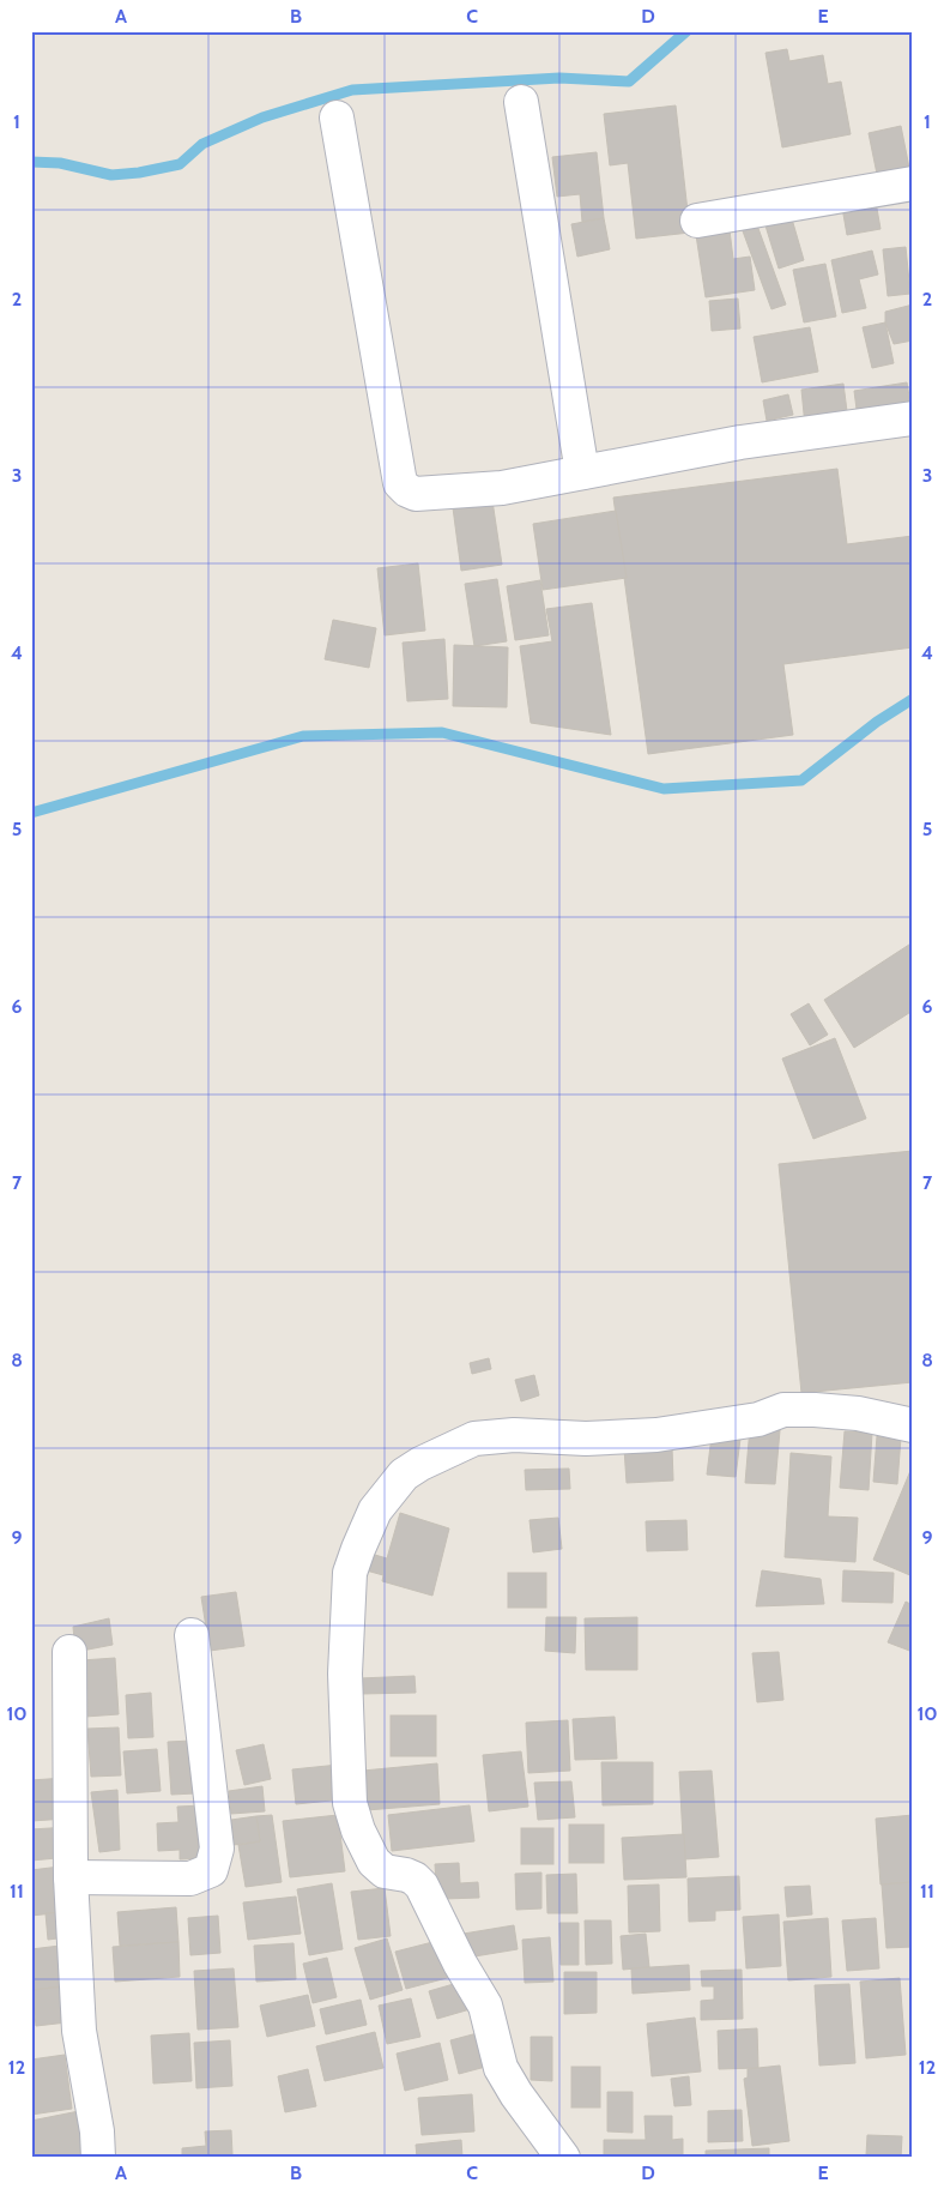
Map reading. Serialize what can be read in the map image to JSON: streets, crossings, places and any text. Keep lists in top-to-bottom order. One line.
{"grid":{"columns":["A","B","C","D","E"],"rows":["1","2","3","4","5","6","7","8","9","10","11","12"]}}
